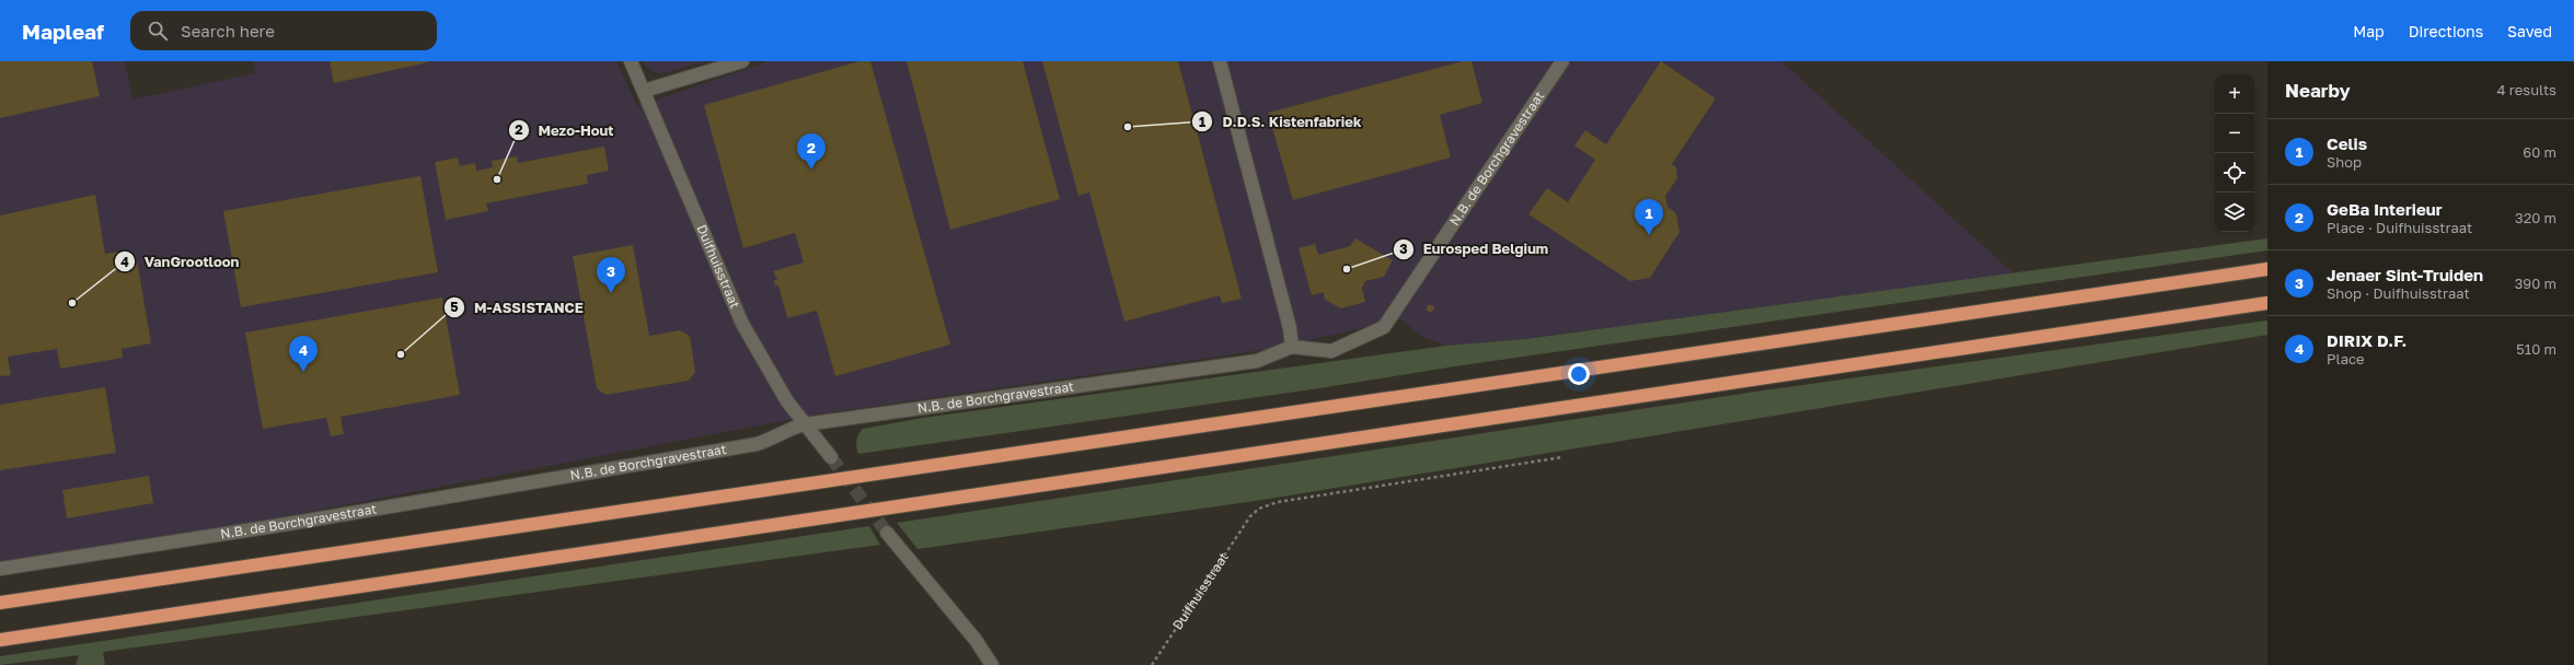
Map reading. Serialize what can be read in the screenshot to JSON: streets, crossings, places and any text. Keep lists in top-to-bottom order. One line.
{"streets":{"street":["N.B. de Borchgravestraat","Duifhuisstraat"]},"crossings":[["N.B. de Borchgravestraat","Duifhuisstraat"]],"places":["D.D.S. Kistenfabriek","Mezo-Hout","Eurosped Belgium","VanGrootloon","M-ASSISTANCE"],"page":{"header":"Mapleaf","search":"Search here","nav":["Map","Directions","Saved"],"heading":["Nearby","4 results"],"map_buttons":["+","−"],"list":[{"mark":"1","name":"Celis","note":"Shop","value":"60 m"},{"mark":"2","name":"GeBa Interieur","note":"Place · Duifhuisstraat","value":"320 m"},{"mark":"3","name":"Jenaer Sint-Truiden","note":"Shop · Duifhuisstraat","value":"390 m"},{"mark":"4","name":"DIRIX D.F.","note":"Place","value":"510 m"}],"pins":["2","1","3","4"]}}
